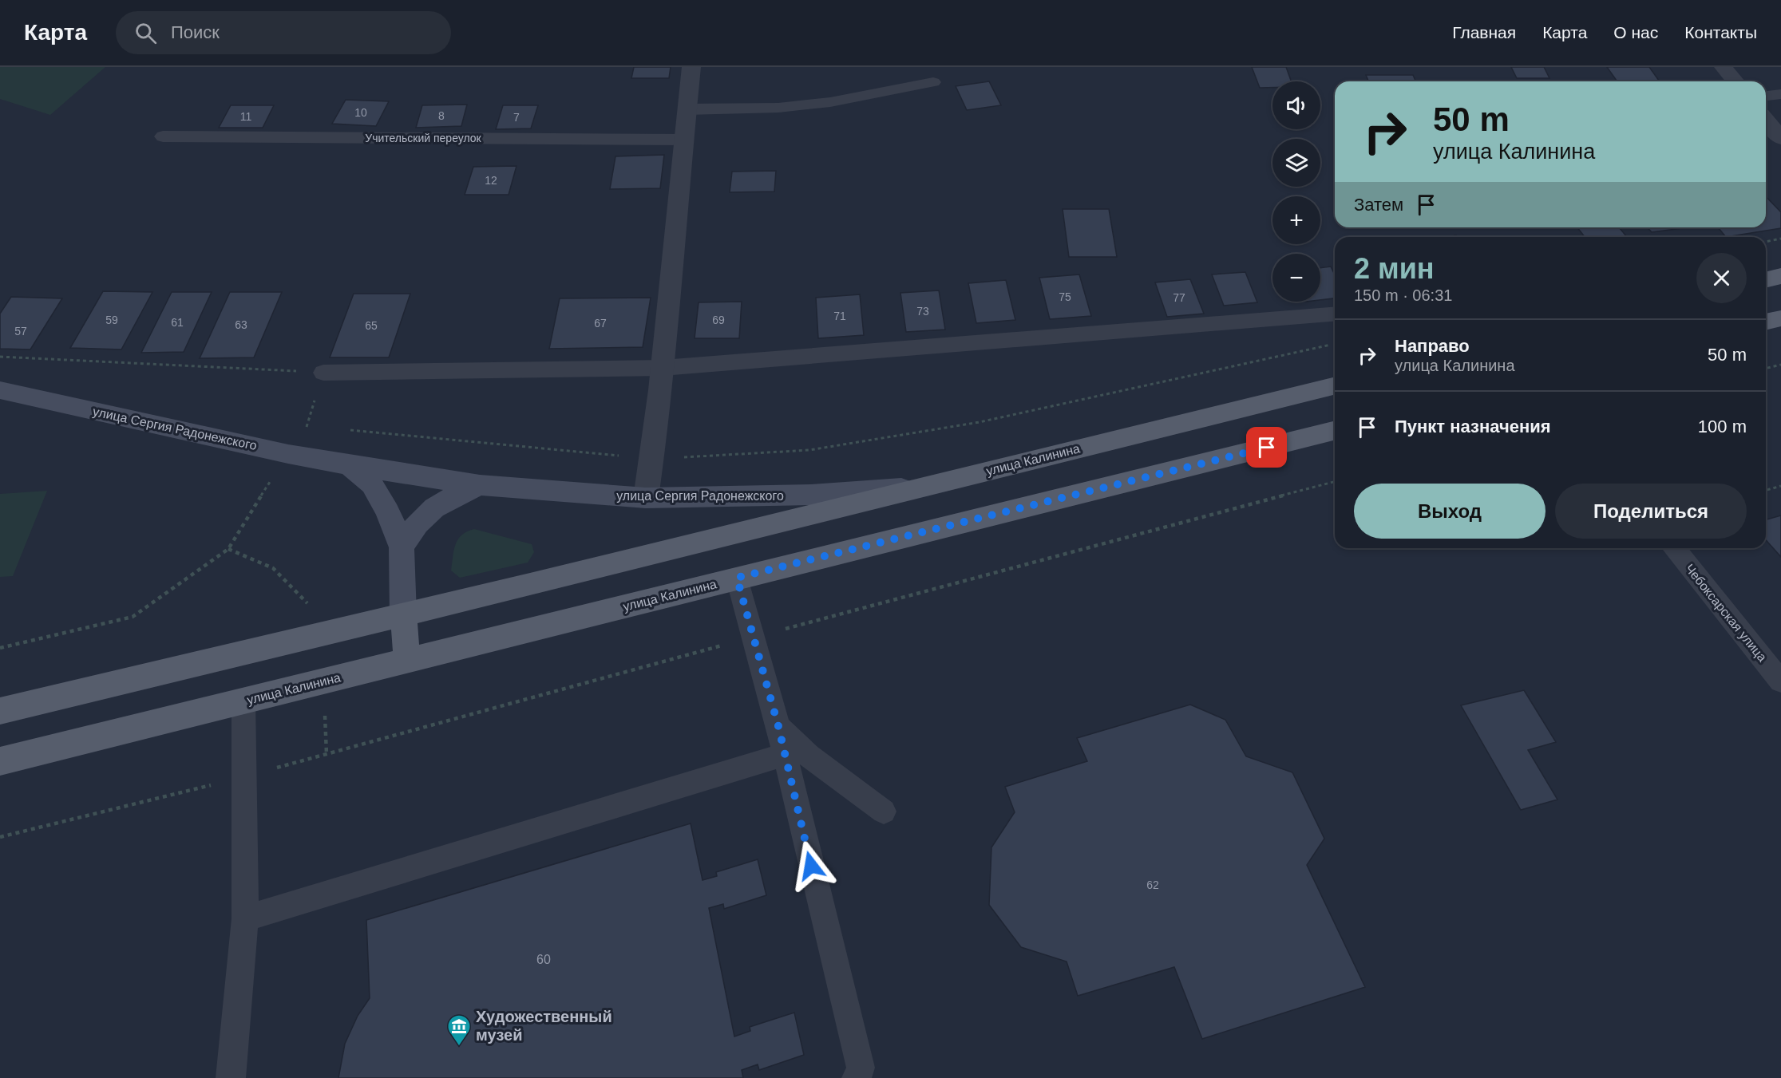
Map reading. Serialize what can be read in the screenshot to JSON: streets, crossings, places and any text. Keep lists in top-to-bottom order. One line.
{"streets":{"main road":["улица Калинина"],"street":["улица Сергия Радонежского"],"lane":["Учительский переулок","Чебоксарская улица"]},"crossings":[["улица Сергия Радонежского","улица Калинина"]],"places":{"museum":["Художественный музей"]},"house_numbers":["10","8","11","7","12","75","77","73","71","59","69","61","67","63","65","57","62","60"],"page":{"header":"Карта","search":"Поиск","nav":["Главная","Карта","О нас","Контакты"],"map_buttons":["+","−"],"turn":["50 m","улица Калинина"],"then":"Затем","heading":["2 мин","150 m · 06:31"],"list":[{"name":"Направо","note":"улица Калинина","value":"50 m"},{"name":"Пункт назначения","value":"100 m"}],"buttons":["Выход","Поделиться"]}}
